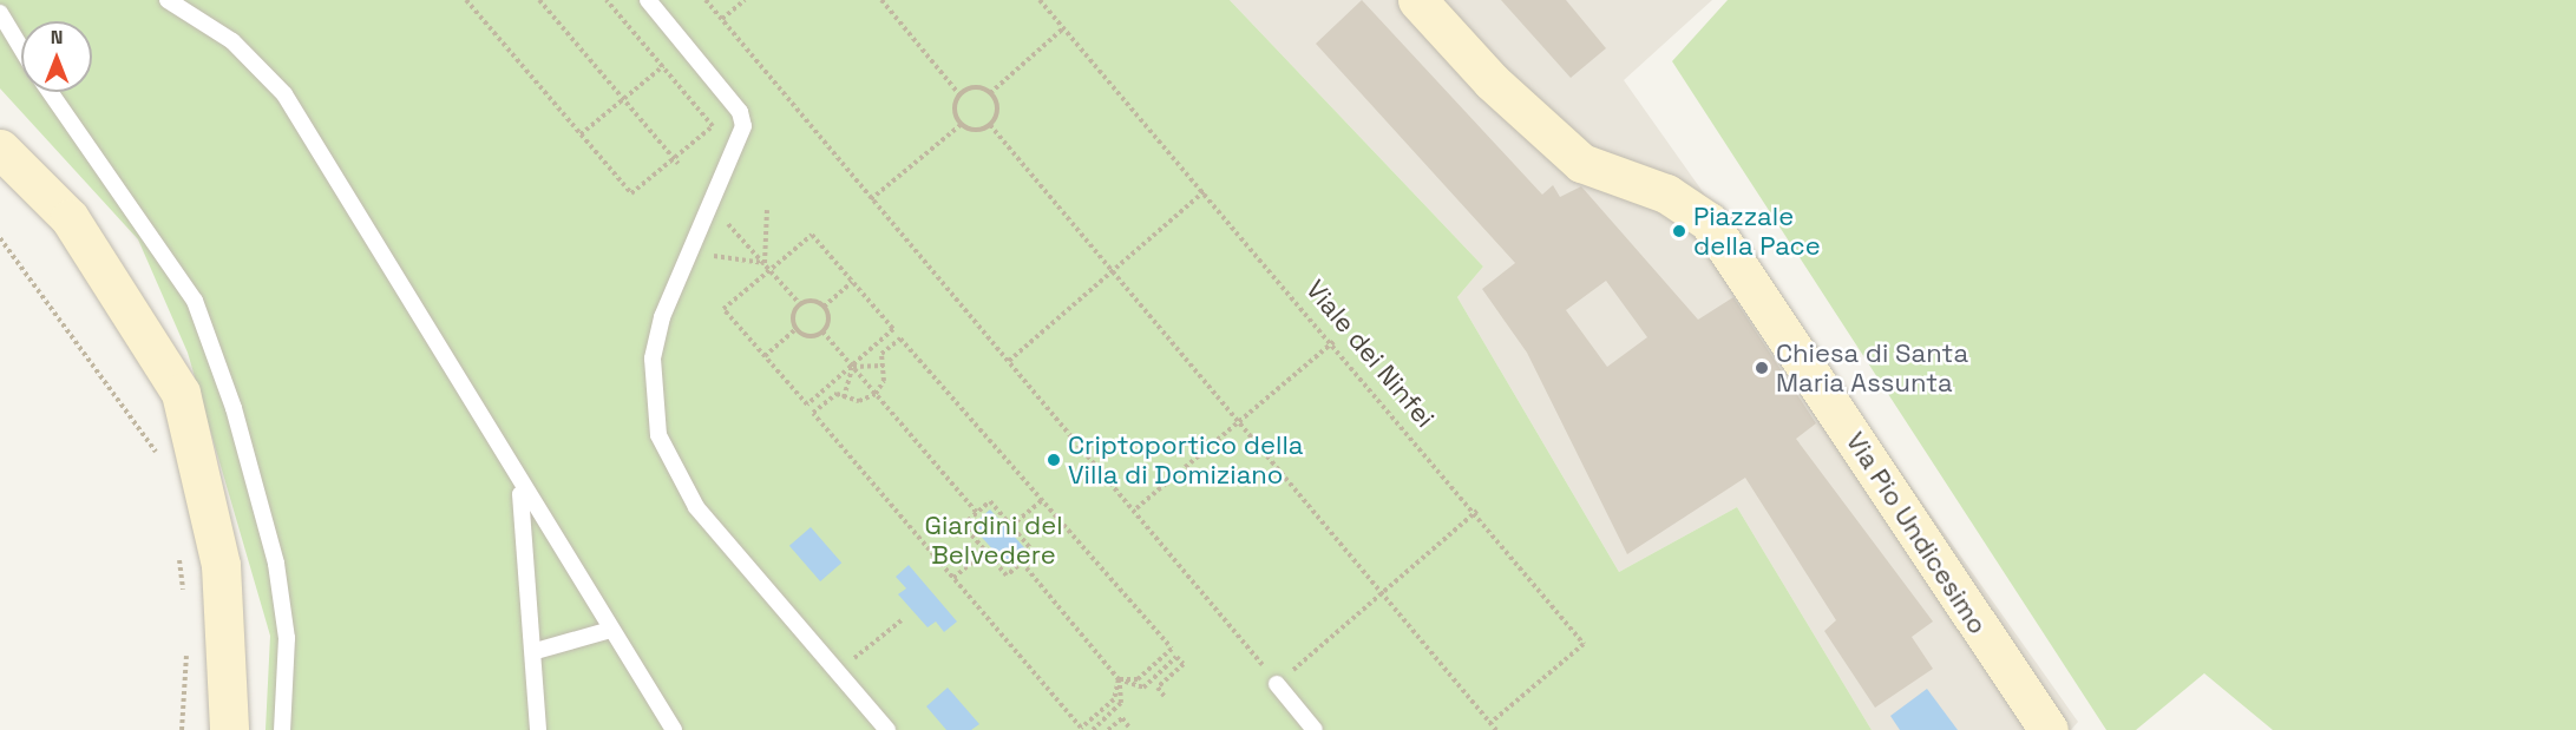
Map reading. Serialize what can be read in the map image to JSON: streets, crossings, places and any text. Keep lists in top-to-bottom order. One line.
{"streets":{"street":["Via Pio Undicesimo"],"path":["Viale dei Ninfei"]},"parks":["Giardini del Belvedere"],"places":["Piazzale della Pace","Chiesa di Santa Maria Assunta","Criptoportico della Villa di Domiziano"],"north":"top"}
